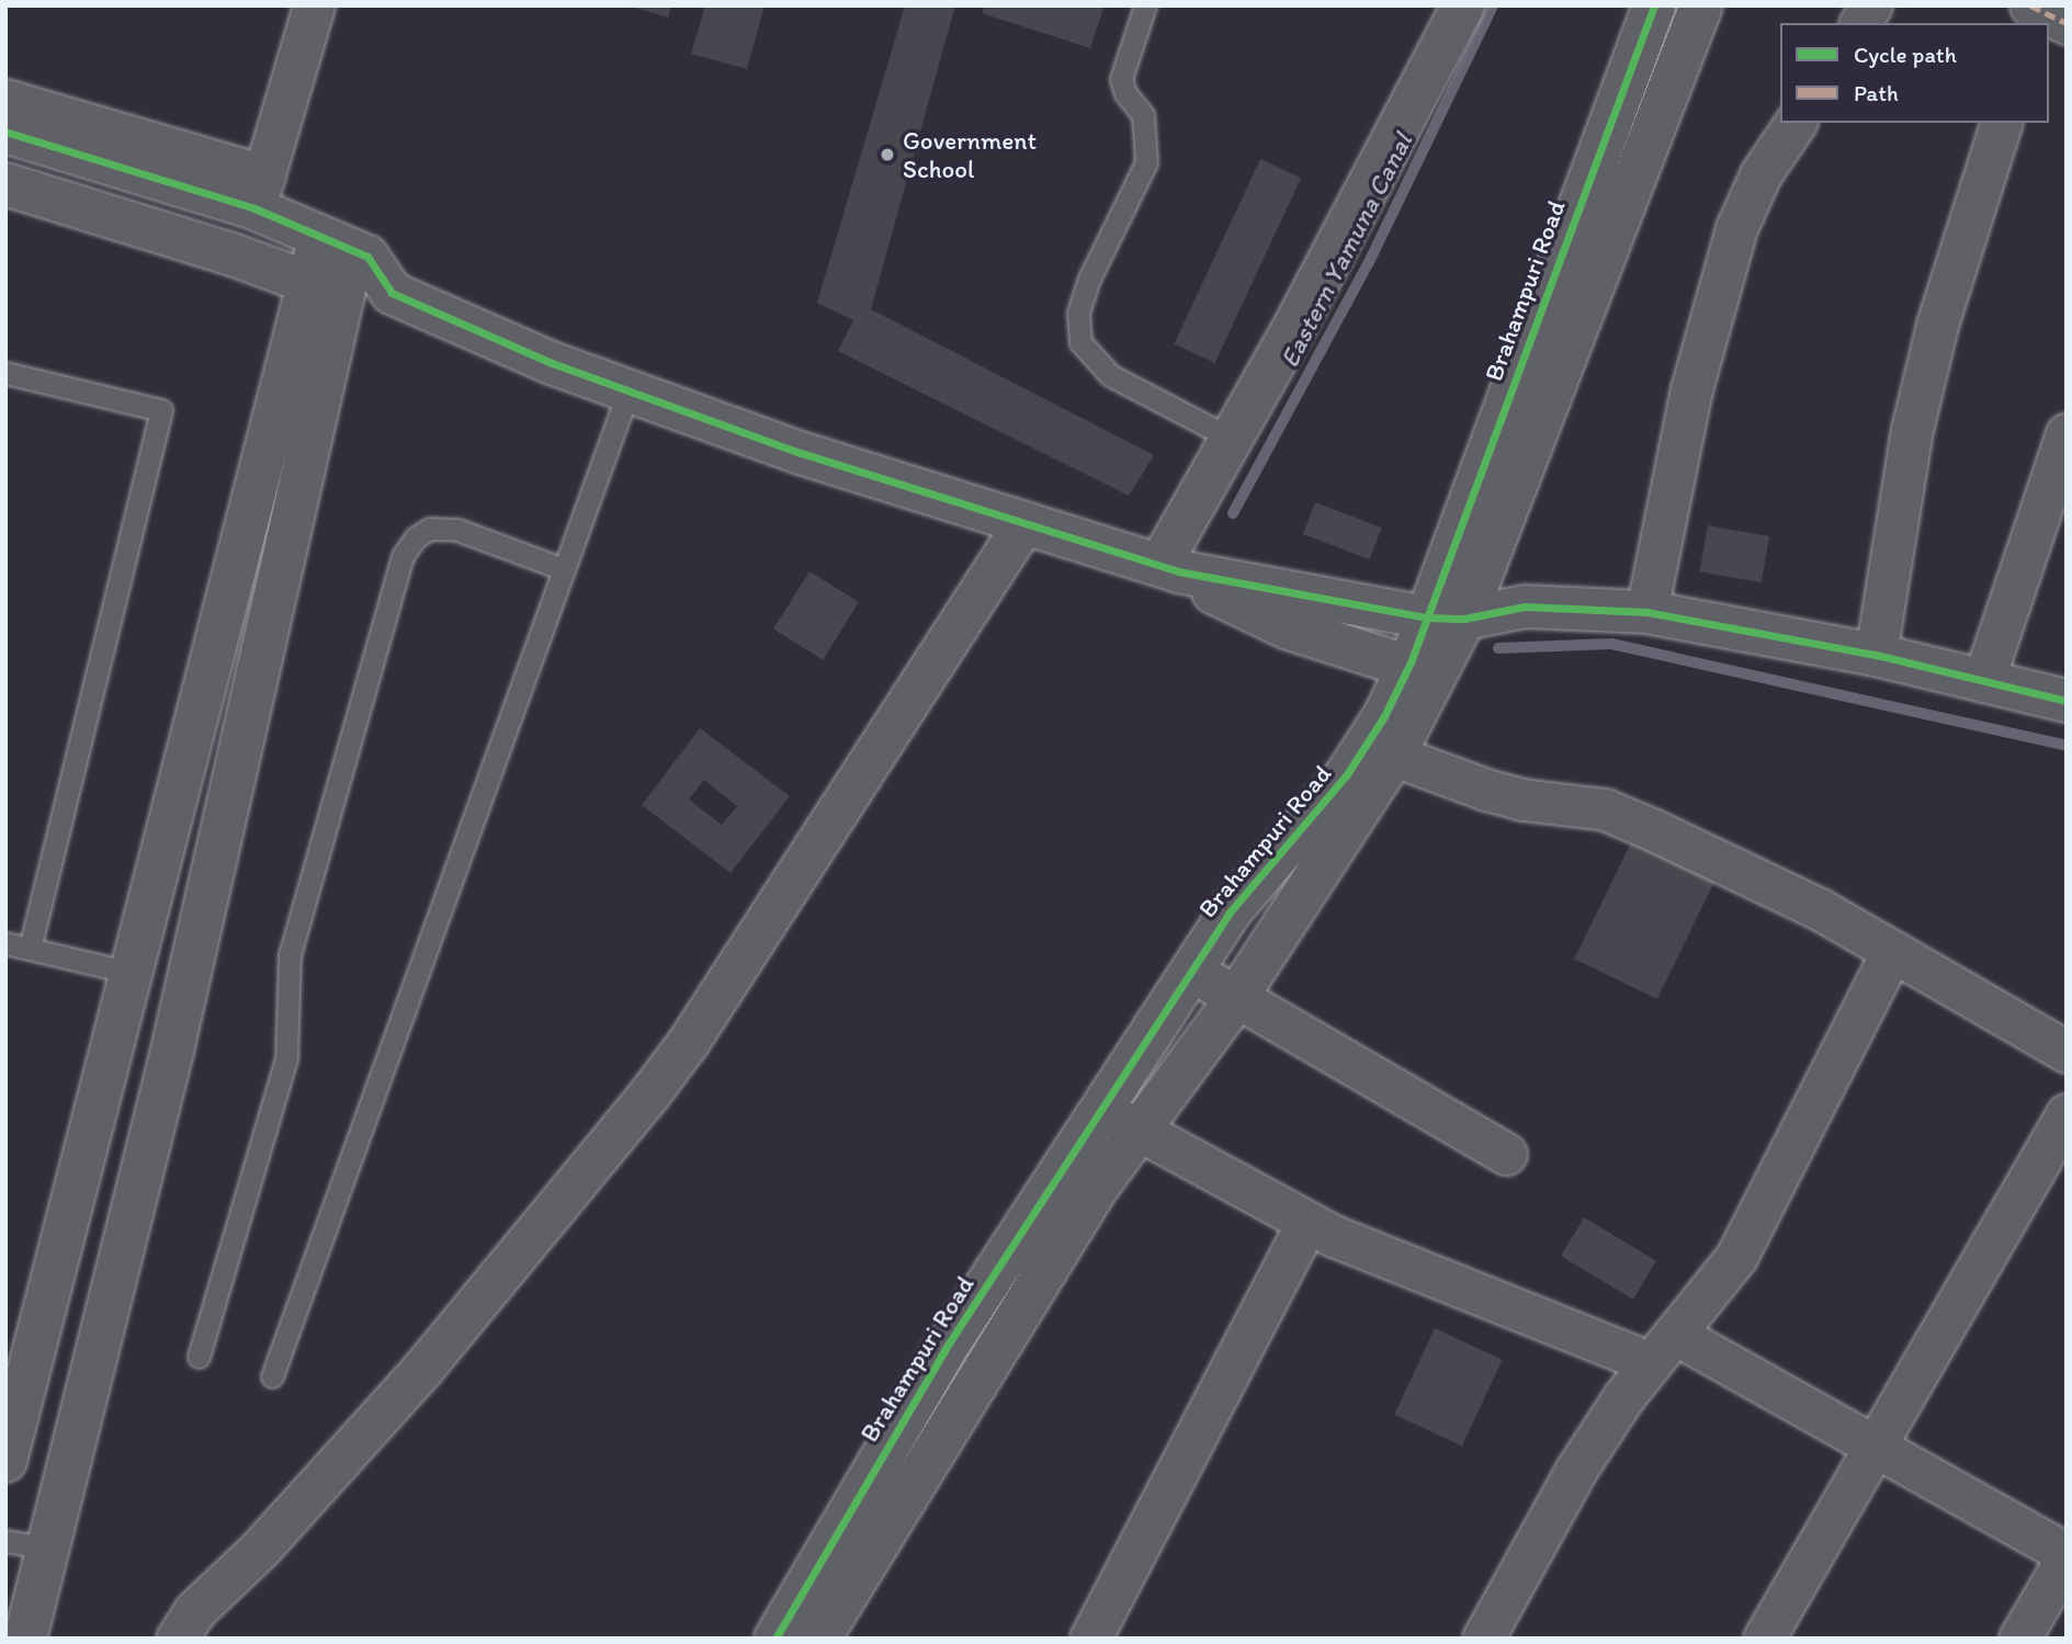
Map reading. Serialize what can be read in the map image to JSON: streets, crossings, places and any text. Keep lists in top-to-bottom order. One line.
{"streets":{"street":["Brahampuri Road"]},"water":["Eastern Yamuna Canal"],"places":["Government School"],"legend":["Cycle path","Path"]}
